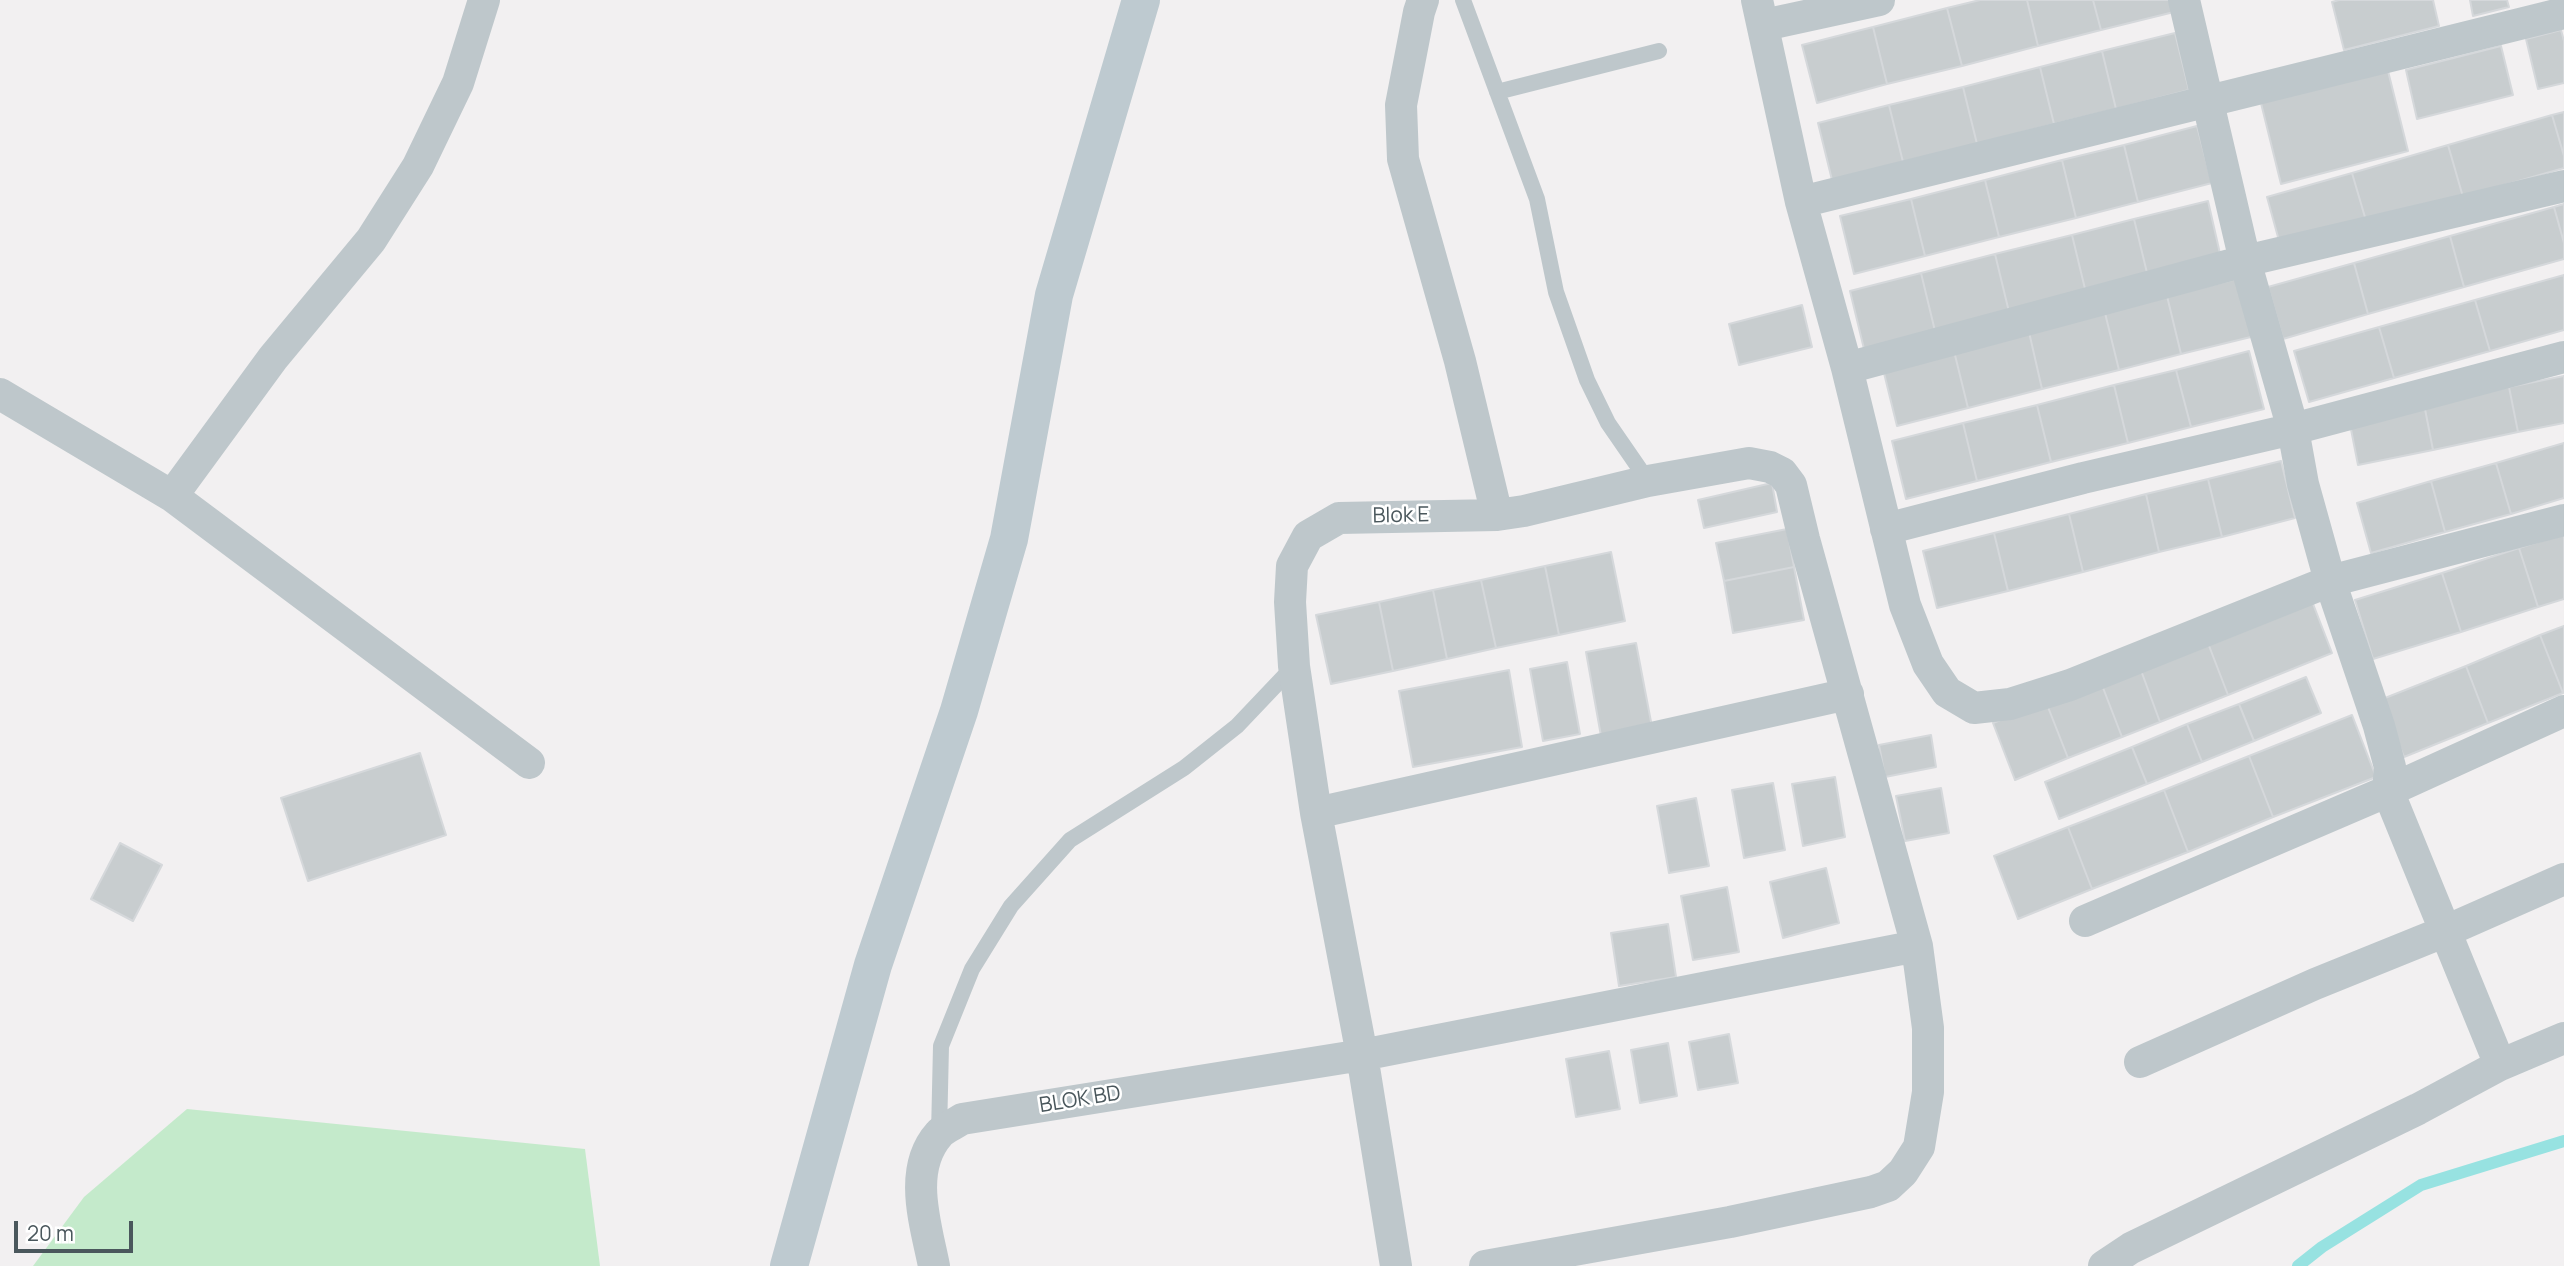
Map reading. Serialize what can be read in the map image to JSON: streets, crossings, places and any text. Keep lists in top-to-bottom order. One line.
{"streets":{"street":["Blok E","BLOK BD"]},"crossings":[["Blok E","BLOK BD"]],"scale_bar":"20 m"}
